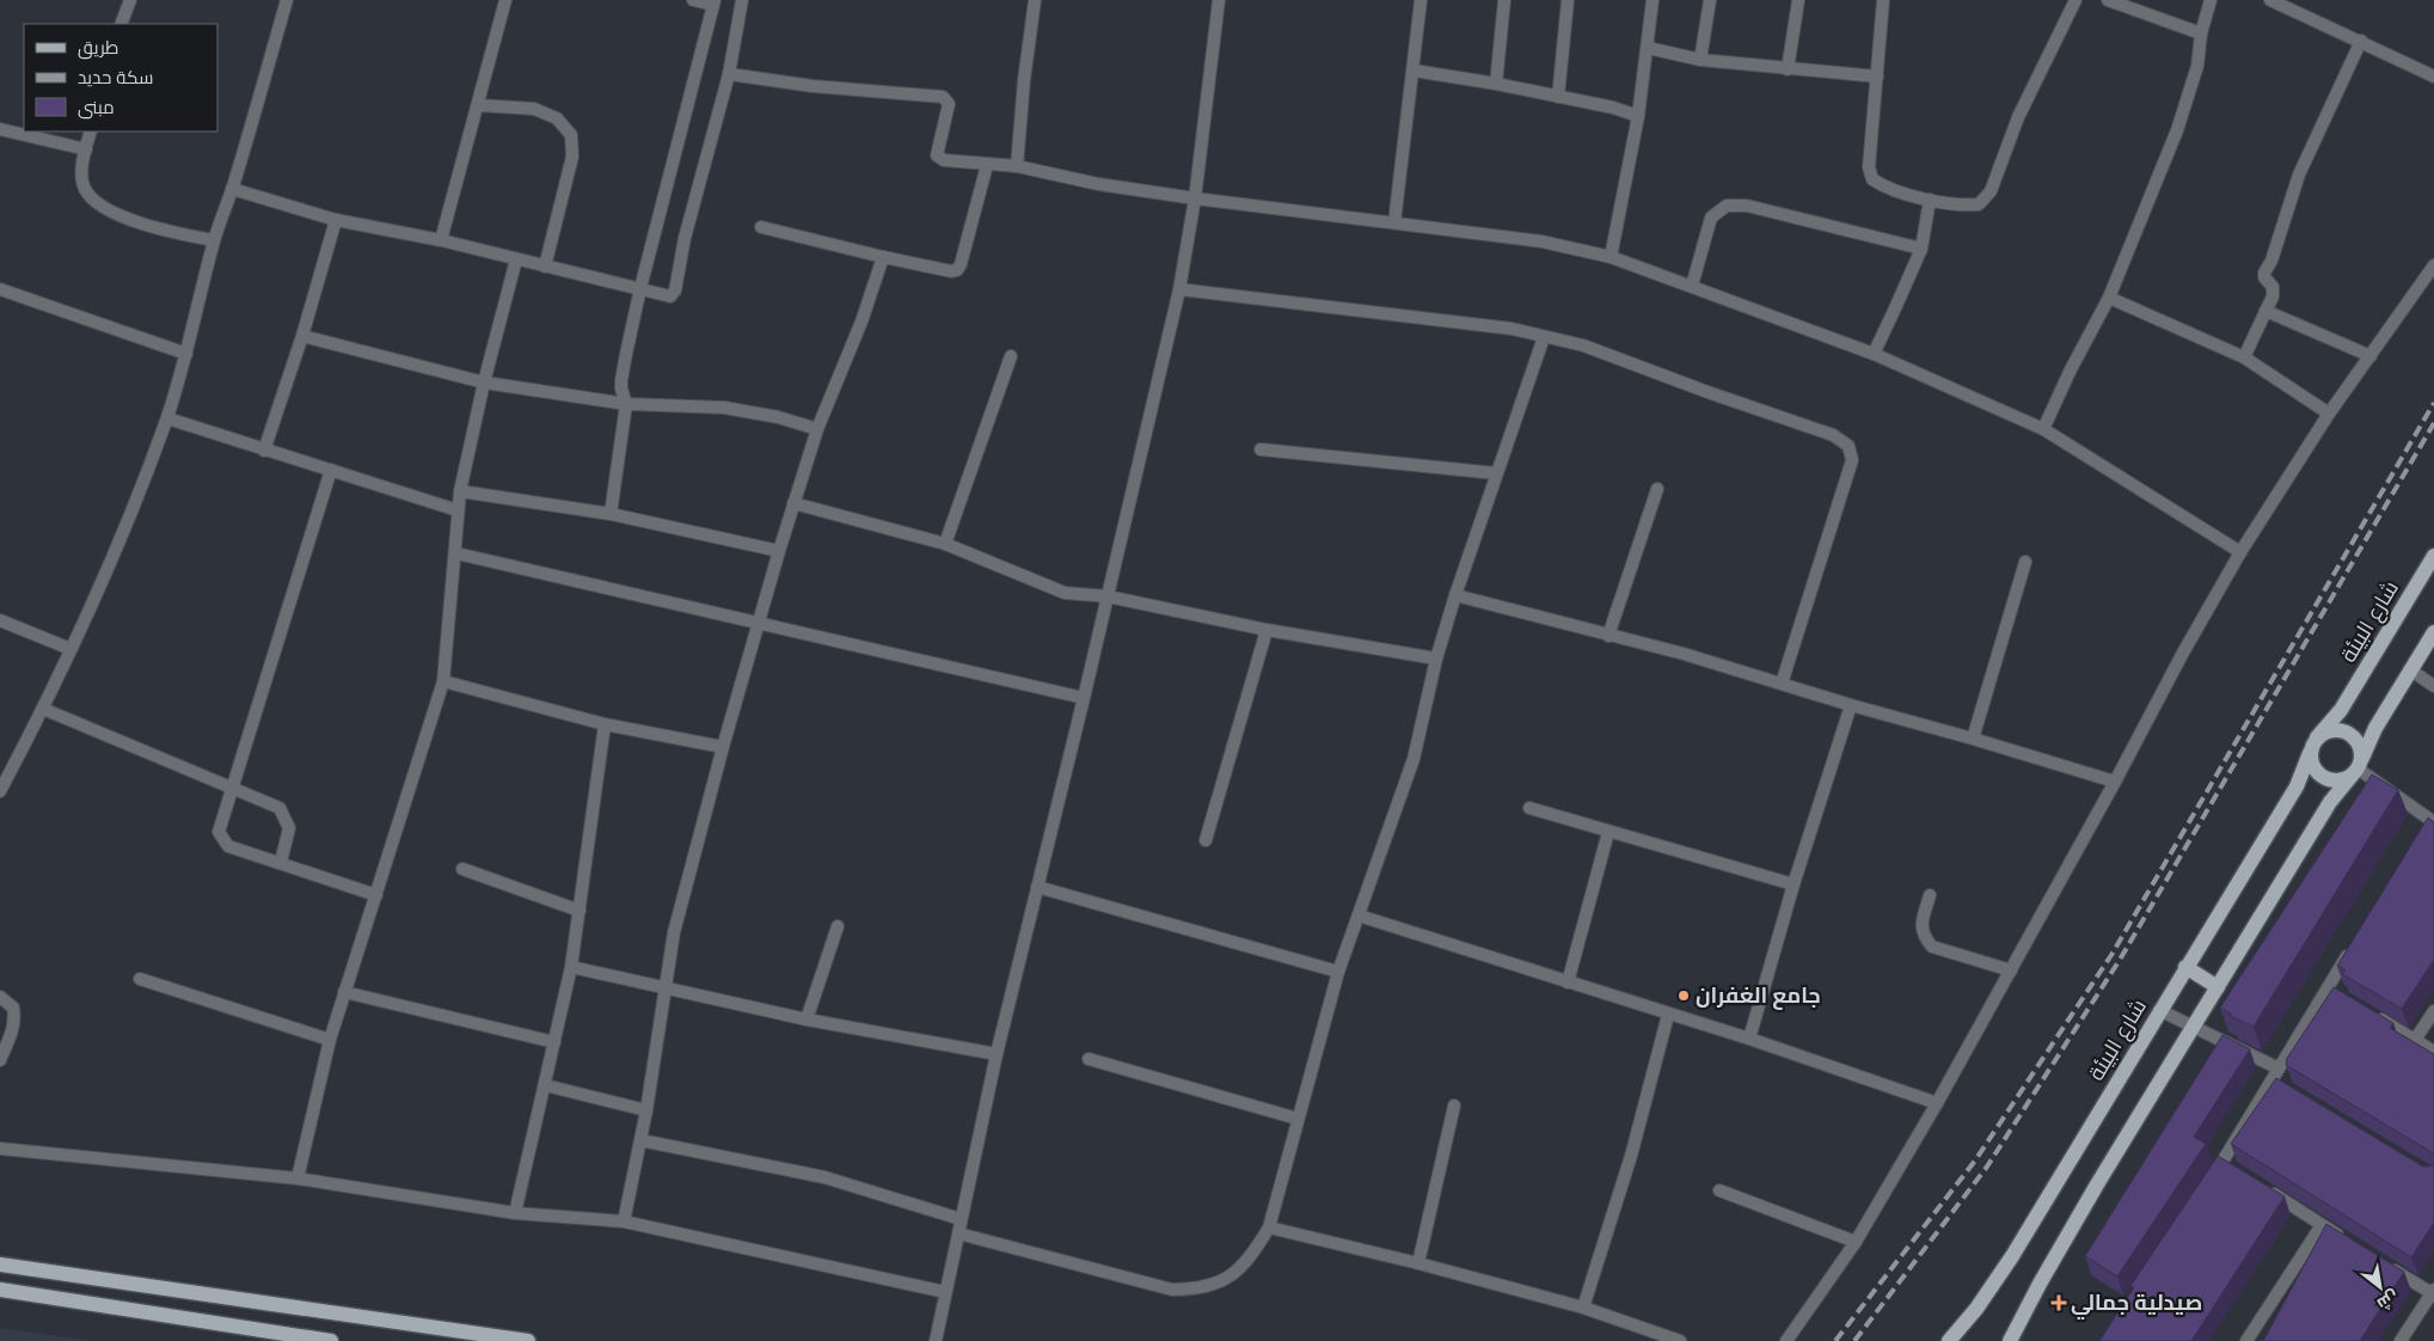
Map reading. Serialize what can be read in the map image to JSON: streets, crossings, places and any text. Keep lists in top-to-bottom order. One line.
{"streets":{"main road":["شارع البيئة"]},"places":{"other":["جامع الغفران"],"health":["صيدلية جمالي"]},"legend":["طريق","سكة حديد","مبنى"],"north":"bottom right"}
